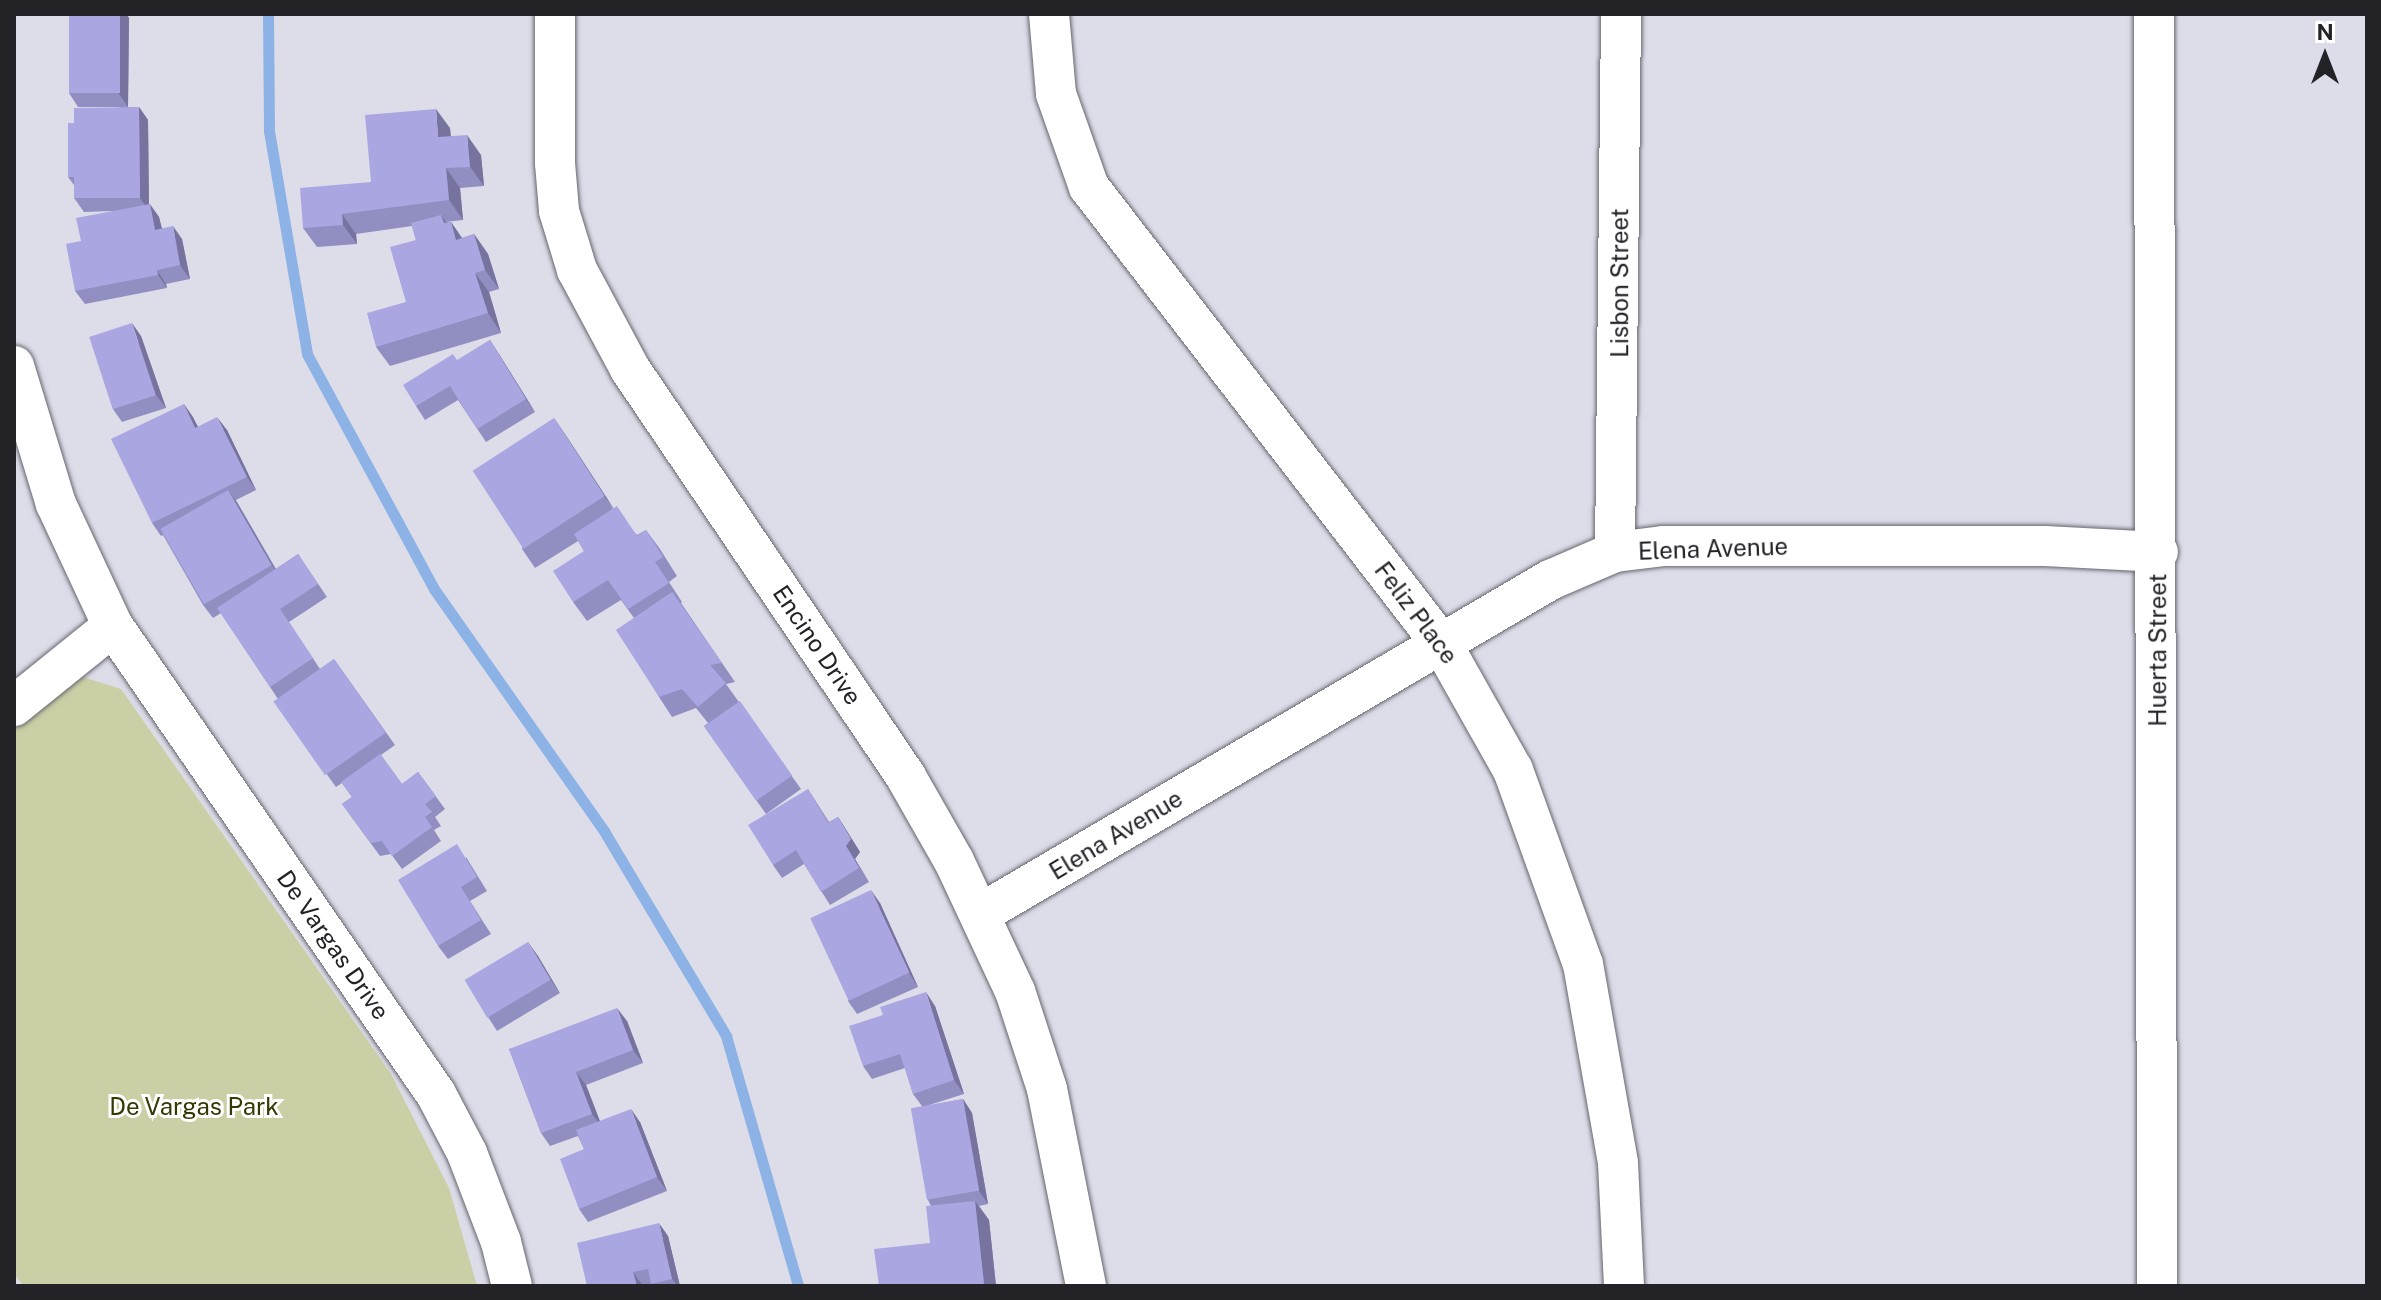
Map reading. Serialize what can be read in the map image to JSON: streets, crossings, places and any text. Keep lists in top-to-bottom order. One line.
{"streets":{"street":["Lisbon Street","Elena Avenue","Feliz Place","Encino Drive","Huerta Street","De Vargas Drive"]},"crossings":[["Lisbon Street","Elena Avenue"],["Elena Avenue","Feliz Place"],["Elena Avenue","Encino Drive"],["Elena Avenue","Huerta Street"]],"parks":["De Vargas Park"],"north":"top"}
